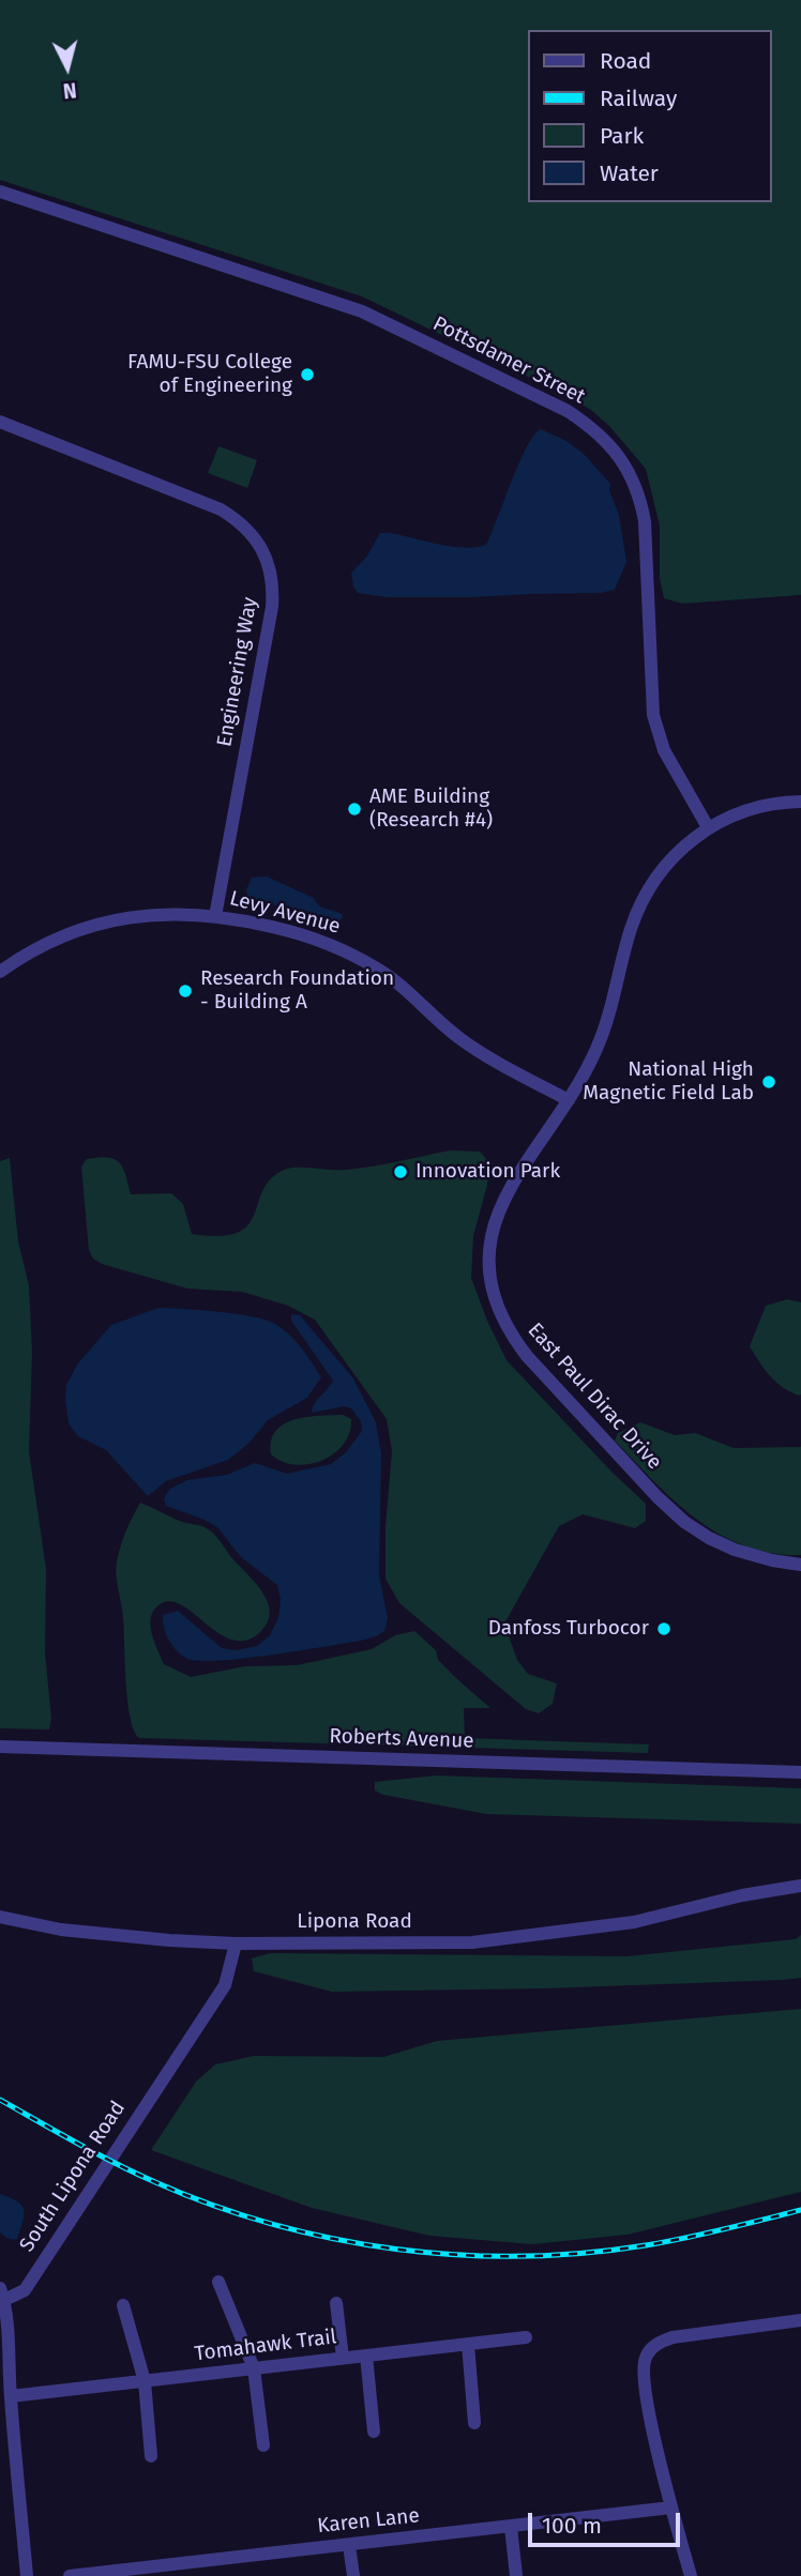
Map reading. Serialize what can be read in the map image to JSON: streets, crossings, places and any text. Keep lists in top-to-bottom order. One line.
{"streets":{"street":["Pottsdamer Street","Engineering Way","Levy Avenue","East Paul Dirac Drive","Roberts Avenue","Lipona Road","South Lipona Road","Tomahawk Trail","Karen Lane"]},"crossings":[["Pottsdamer Street","East Paul Dirac Drive"],["Engineering Way","Levy Avenue"],["Levy Avenue","East Paul Dirac Drive"],["Lipona Road","South Lipona Road"],["South Lipona Road","Tomahawk Trail"]],"places":["FAMU-FSU College of Engineering","AME Building (Research #4)","Research Foundation - Building A","National High Magnetic Field Lab","Innovation Park","Danfoss Turbocor"],"legend":["Road","Railway","Park","Water"],"scale_bar":"100 m","north":"bottom"}
